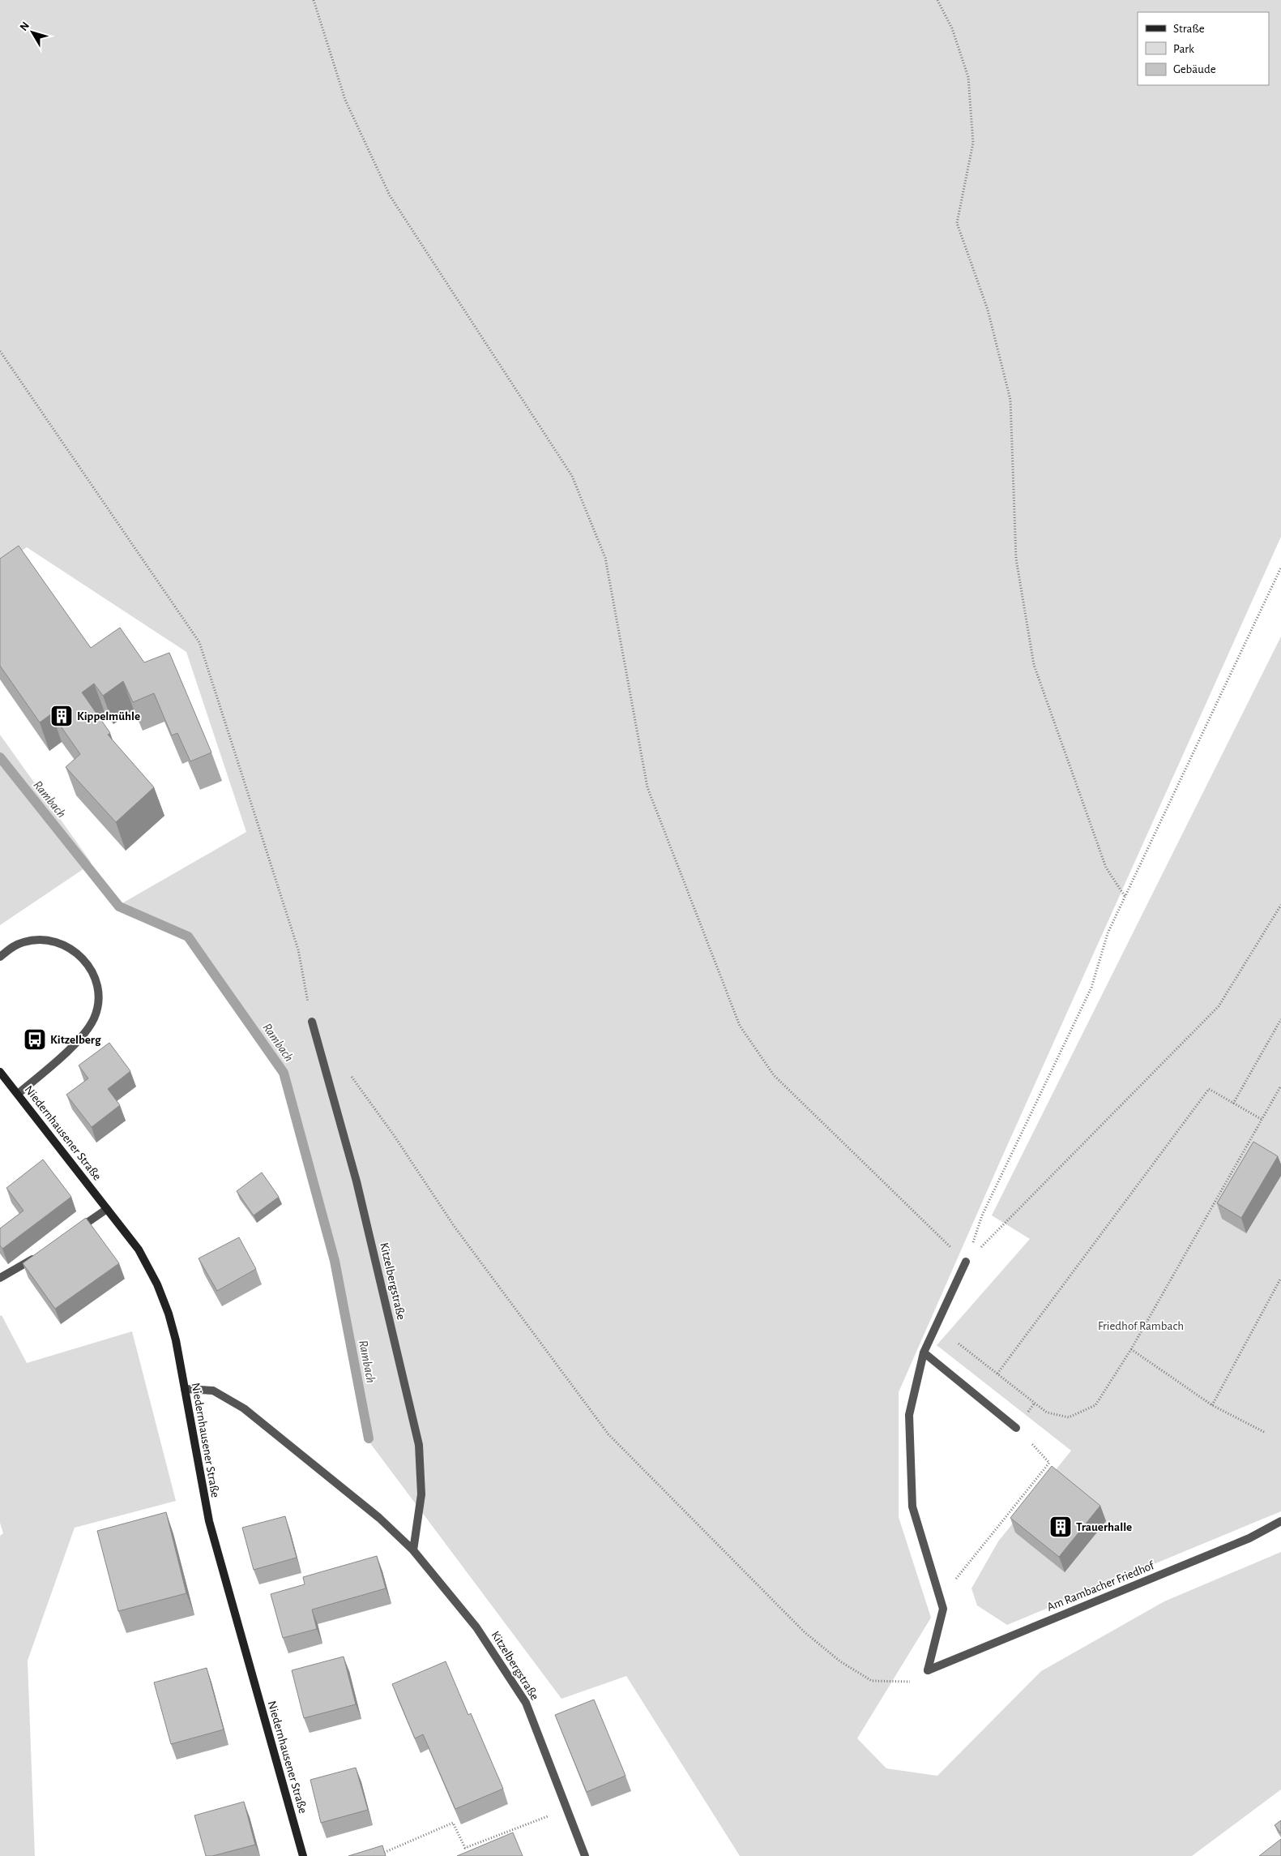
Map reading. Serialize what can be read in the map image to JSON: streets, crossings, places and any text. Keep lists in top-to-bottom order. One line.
{"streets":{"main road":["Niedernhausener Straße"],"street":["Kitzelbergstraße","Am Rambacher Friedhof"]},"crossings":[["Niedernhausener Straße","Kitzelbergstraße"]],"water":["Rambach"],"parks":["Friedhof Rambach"],"places":{"building":["Kippelmühle","Trauerhalle"],"bus stop":["Kitzelberg"]},"legend":["Straße","Park","Gebäude"],"north":"top left"}
